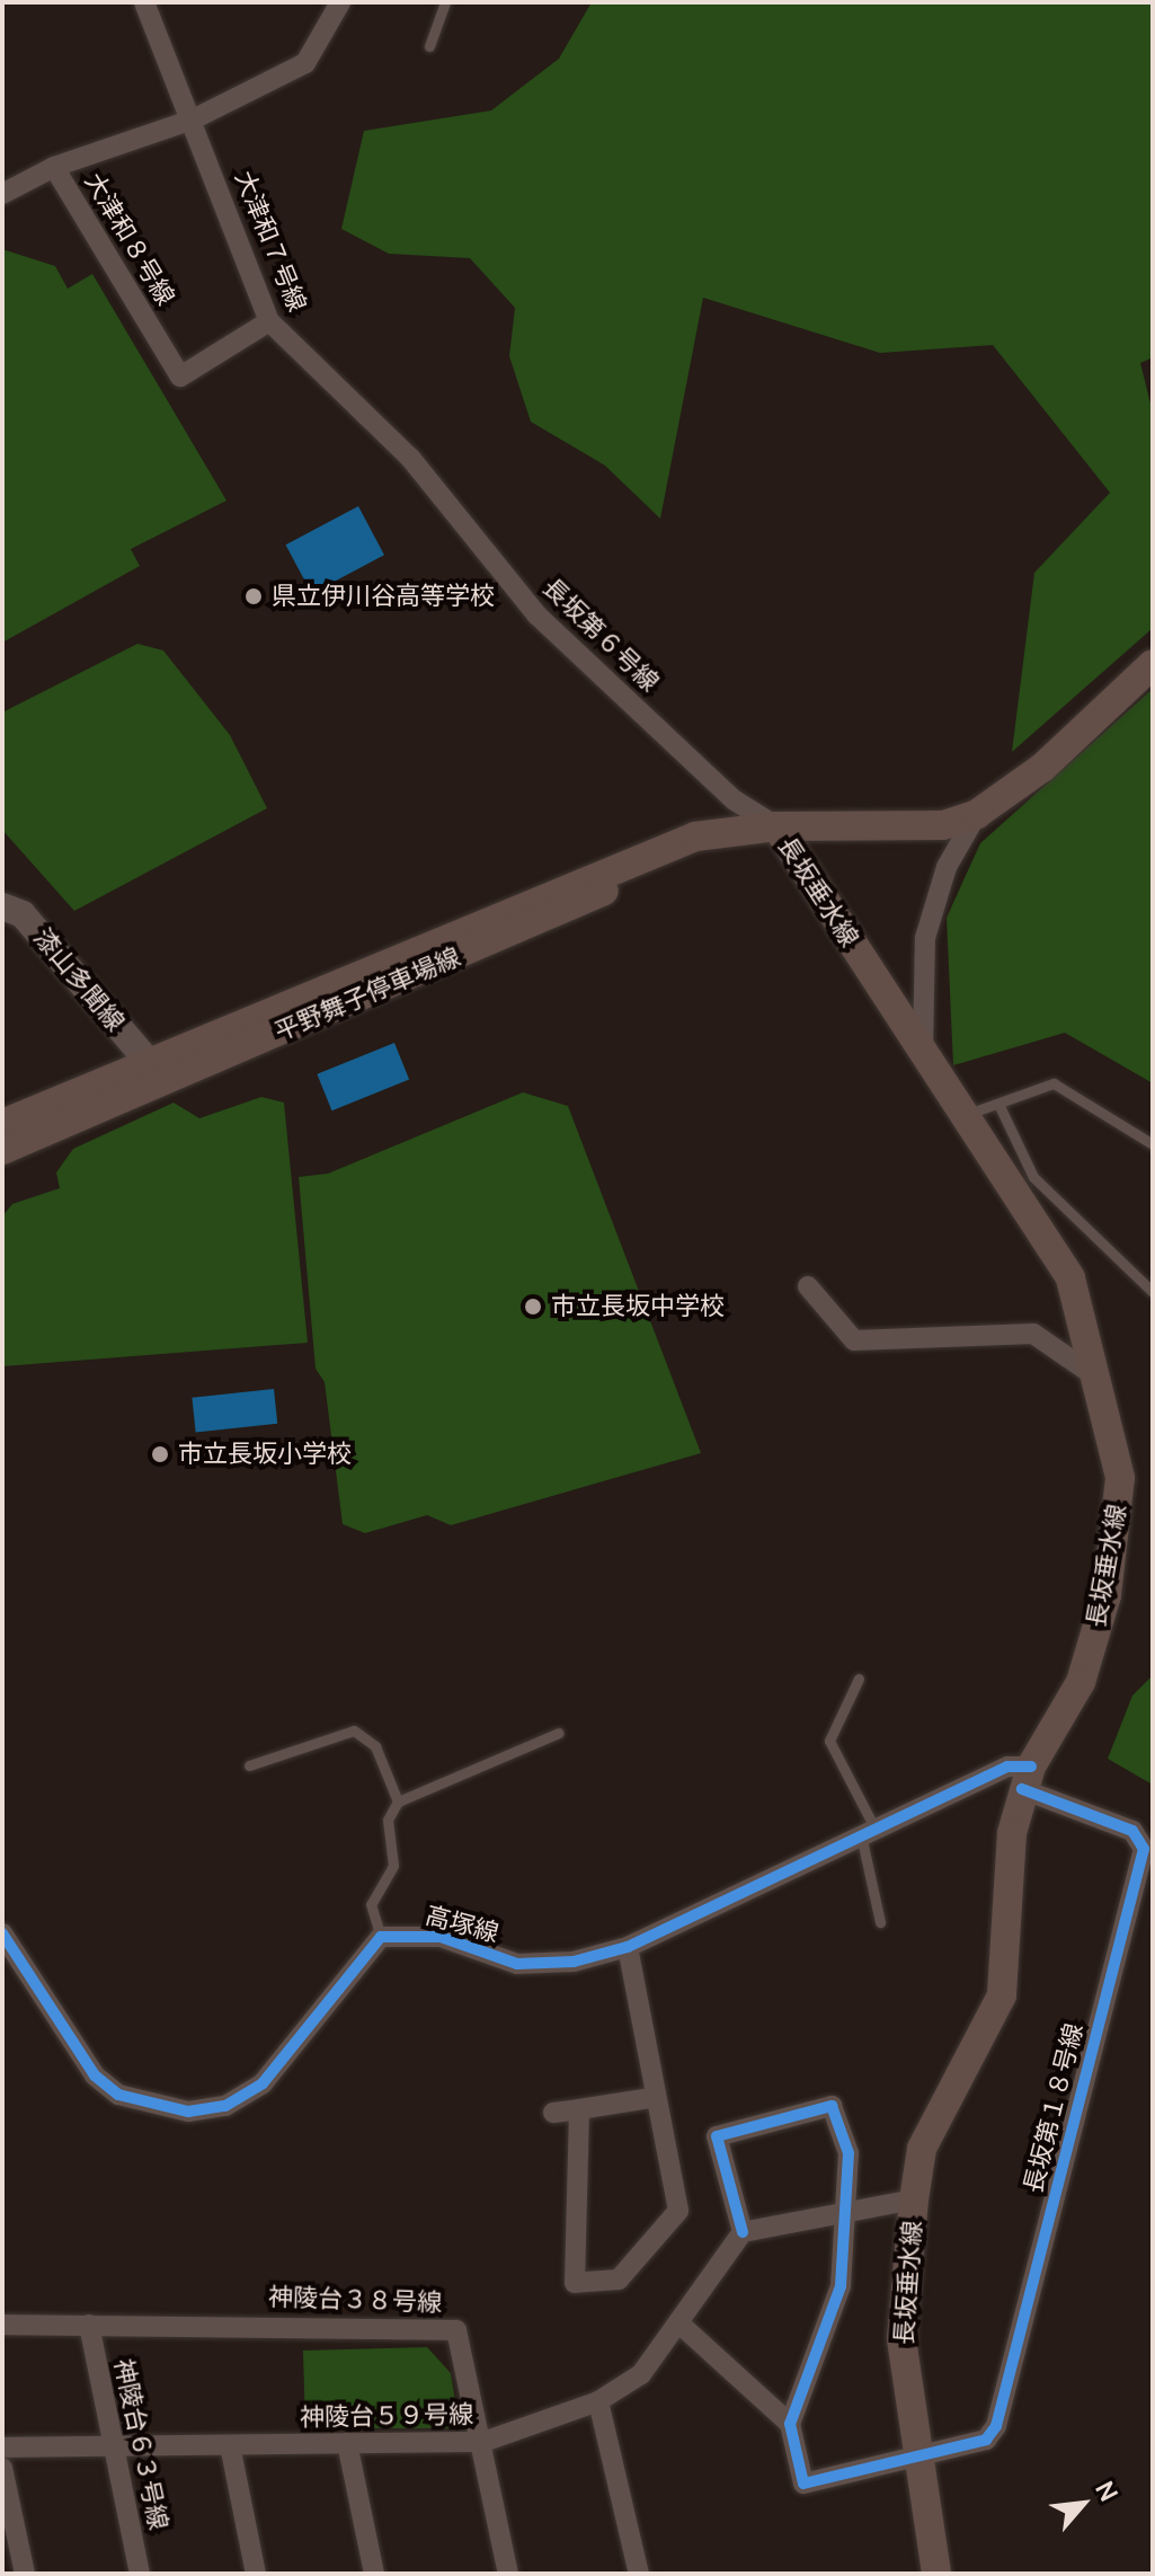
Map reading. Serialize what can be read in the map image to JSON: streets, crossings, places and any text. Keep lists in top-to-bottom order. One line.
{"streets":{"main road":["長坂垂水線","平野舞子停車場線"],"street":["大津和８号線","大津和７号線","長坂第６号線","漆山多聞線","高塚線","長坂第１８号線","神陵台３８号線","神陵台５９号線","神陵台６３号線"]},"crossings":[["大津和８号線","大津和７号線"],["大津和７号線","長坂第６号線"],["長坂第６号線","長坂垂水線"],["長坂第６号線","平野舞子停車場線"],["長坂垂水線","平野舞子停車場線"],["長坂垂水線","高塚線"],["長坂垂水線","長坂第１８号線"],["漆山多聞線","平野舞子停車場線"],["高塚線","長坂第１８号線"],["神陵台３８号線","神陵台５９号線"],["神陵台３８号線","神陵台６３号線"],["神陵台５９号線","神陵台６３号線"]],"places":["県立伊川谷高等学校","市立長坂中学校","市立長坂小学校"],"north":"top right"}
